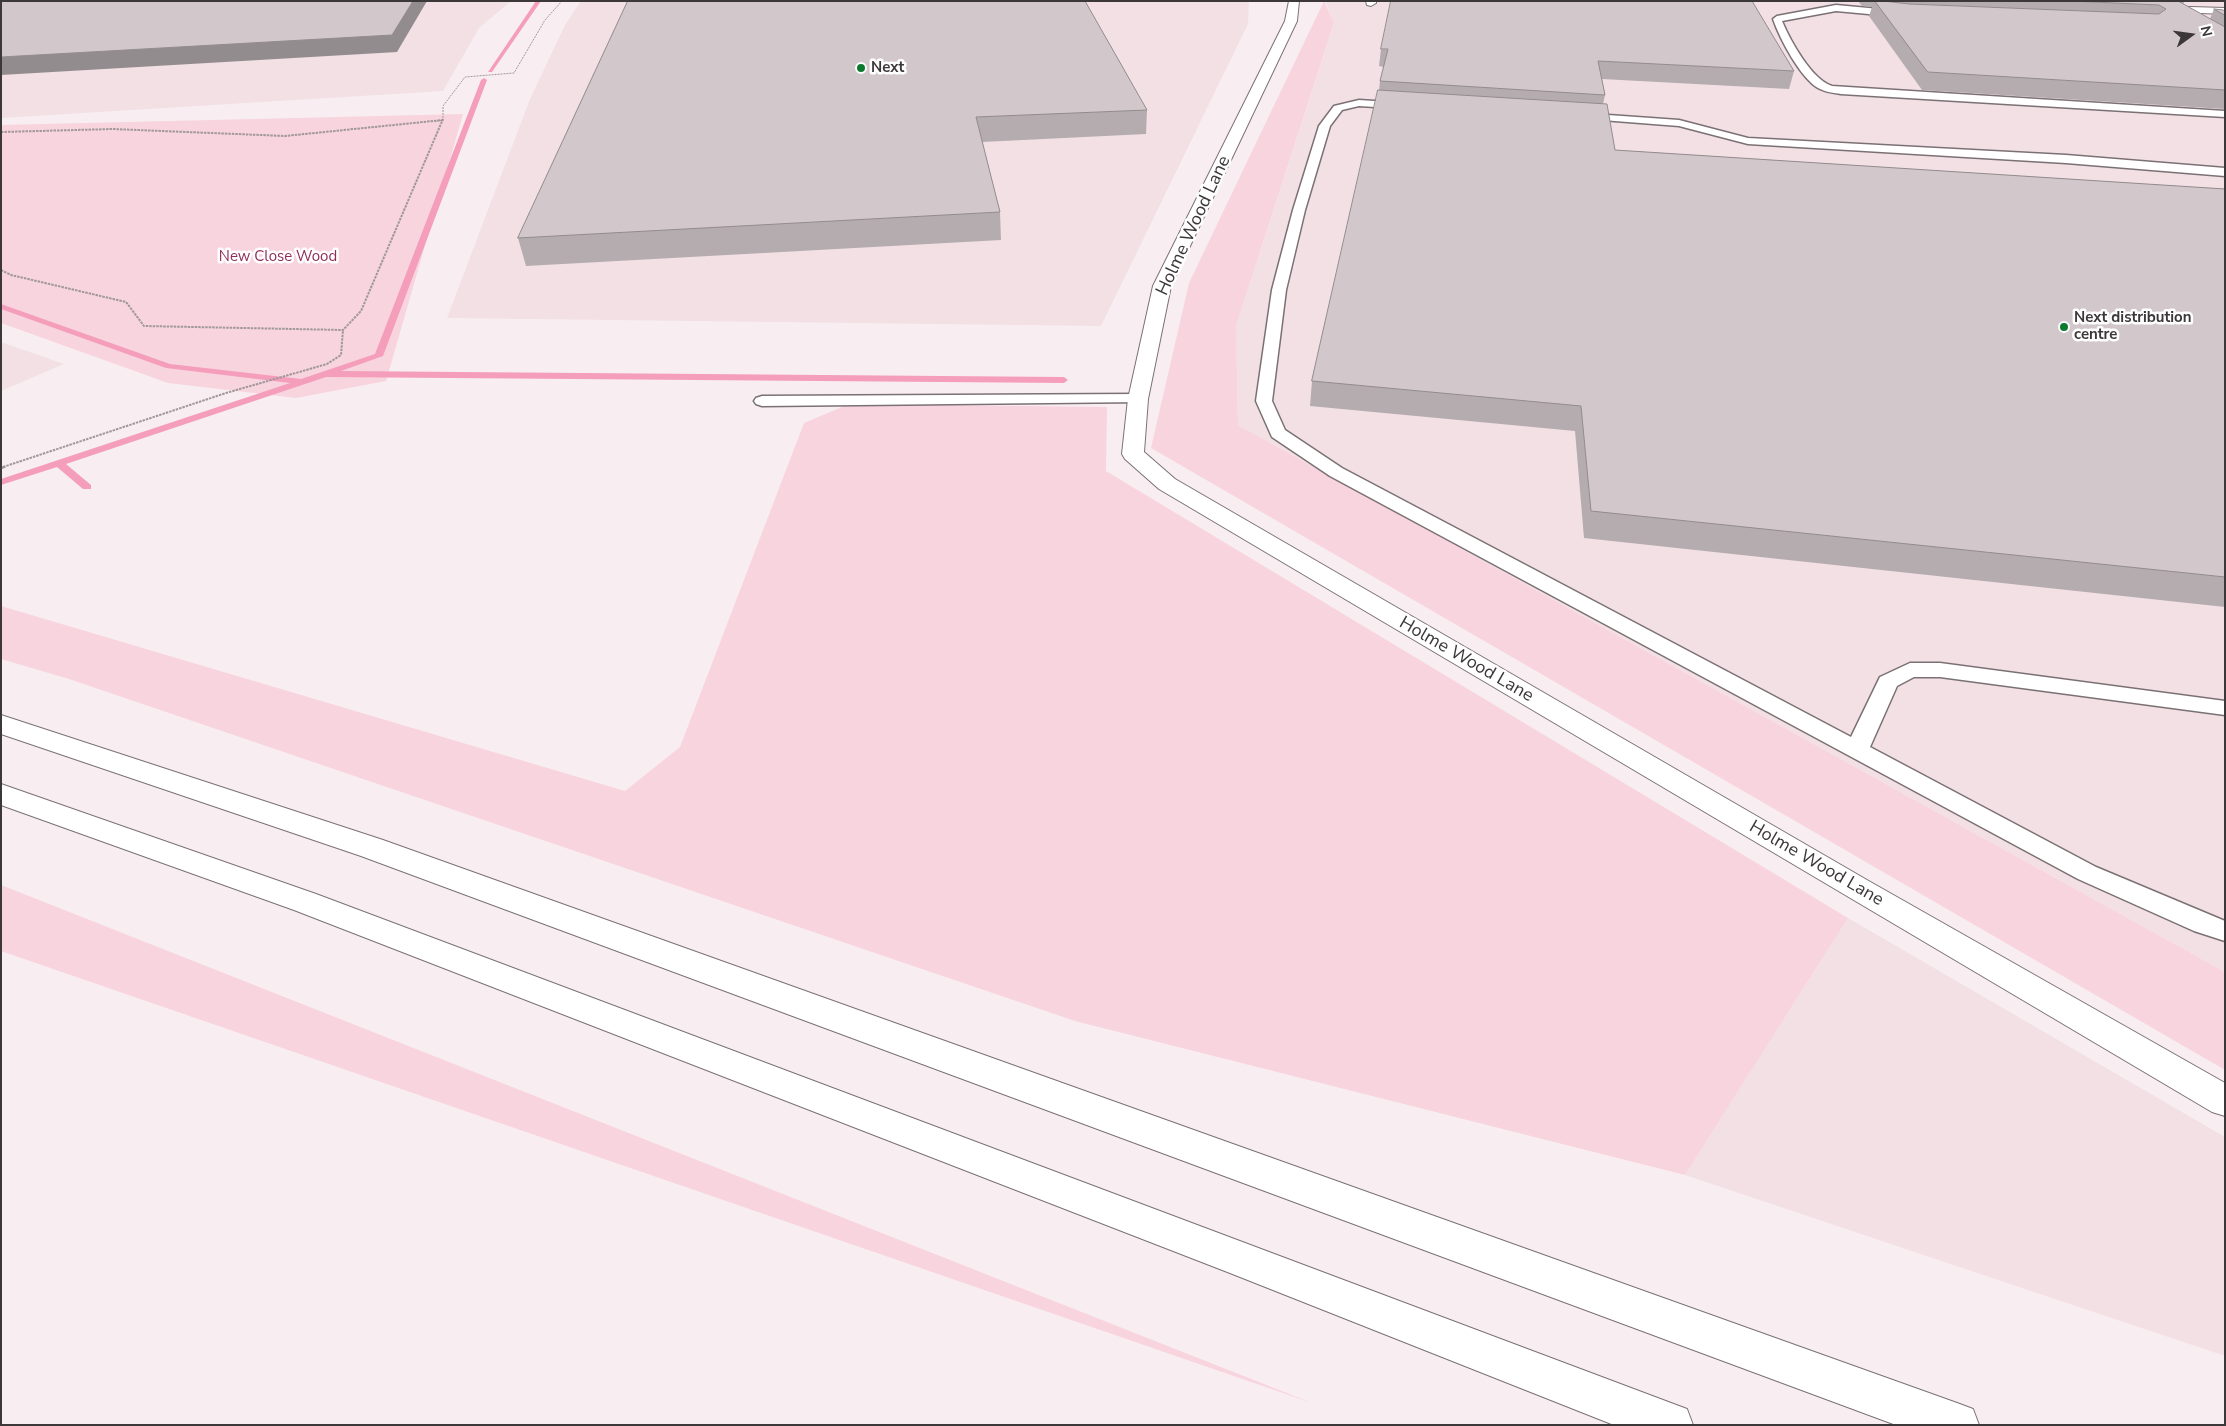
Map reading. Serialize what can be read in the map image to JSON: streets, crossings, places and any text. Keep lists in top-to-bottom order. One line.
{"streets":{"main road":["Holme Wood Lane"]},"parks":["New Close Wood"],"places":["Next","Next distribution centre"],"north":"right"}
